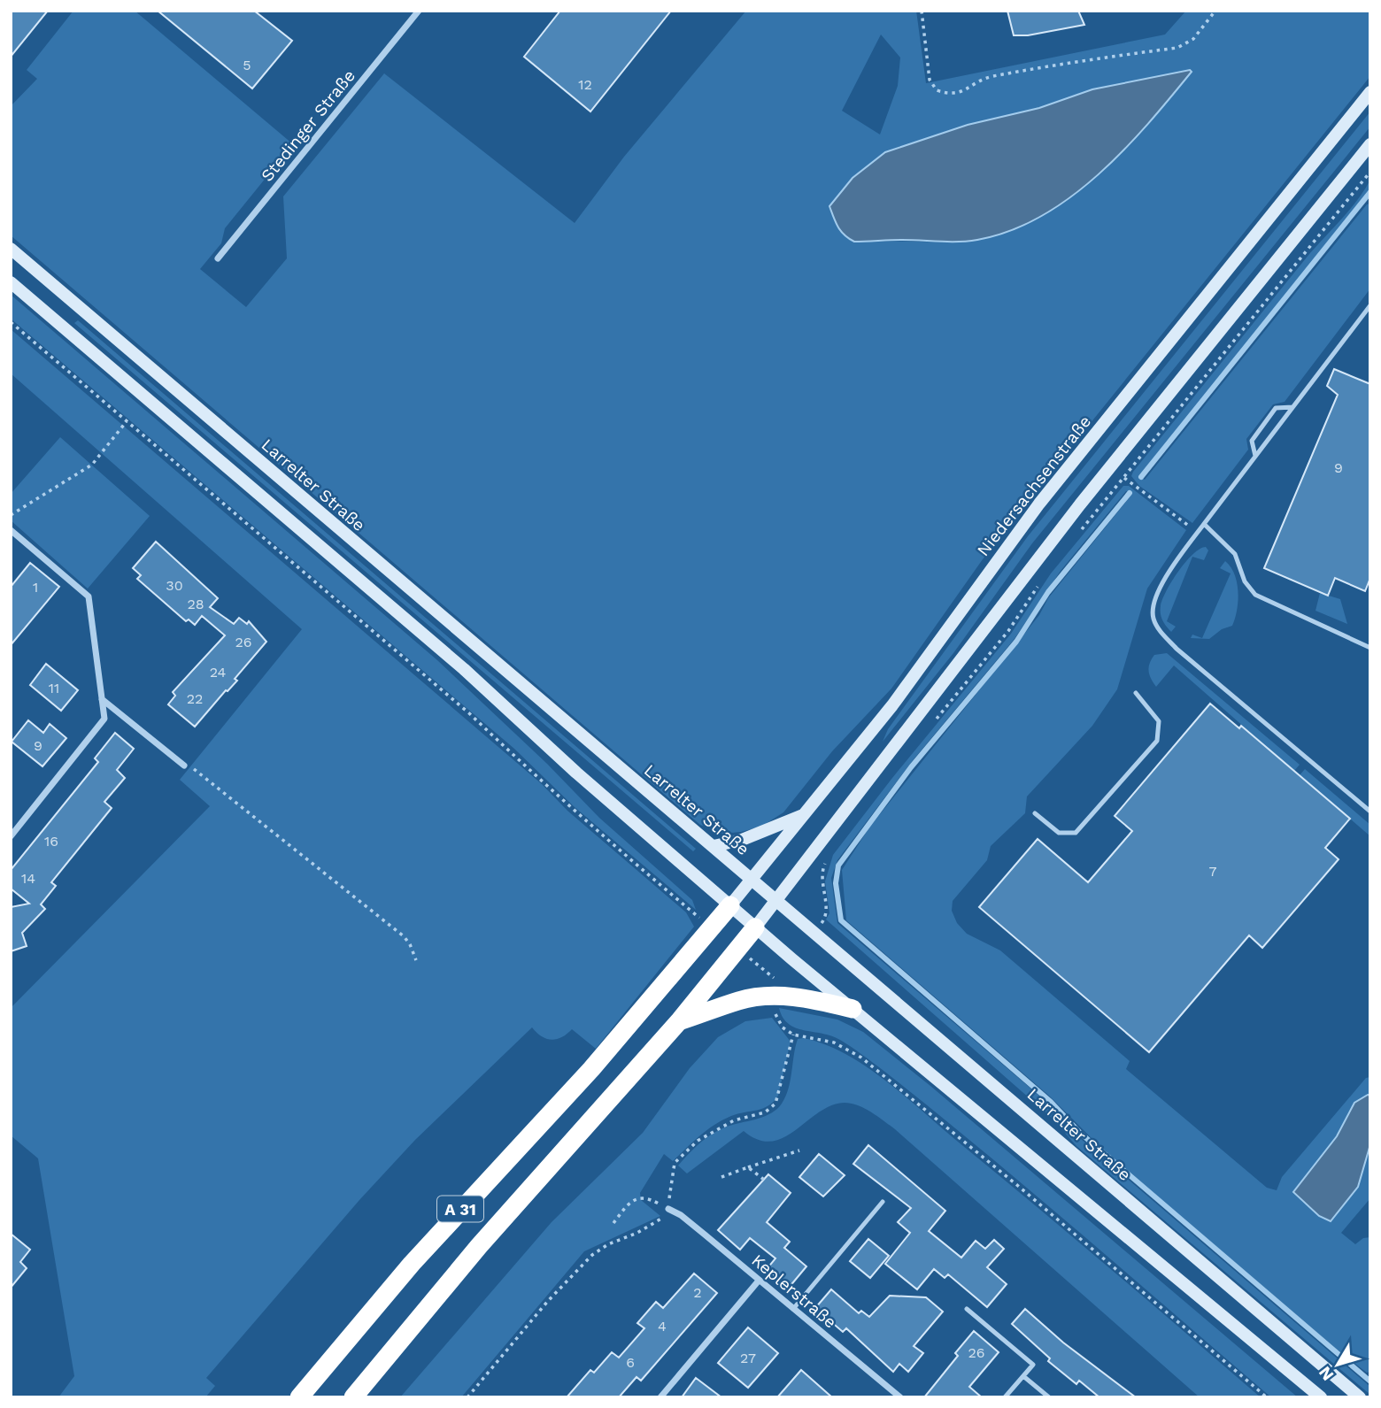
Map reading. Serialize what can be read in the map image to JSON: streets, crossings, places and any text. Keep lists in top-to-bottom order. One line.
{"streets":{"highway":["A 31"],"main road":["Larrelter Straße","Niedersachsenstraße"],"street":["Stedinger Straße","Keplerstraße"]},"crossings":[["Larrelter Straße","Niedersachsenstraße"],["Niedersachsenstraße","A 31"]],"house_numbers":["5","12","9","30","1","28","26","24","11","22","9","16","7","14","2","4","26","27","6"],"north":"bottom left"}
